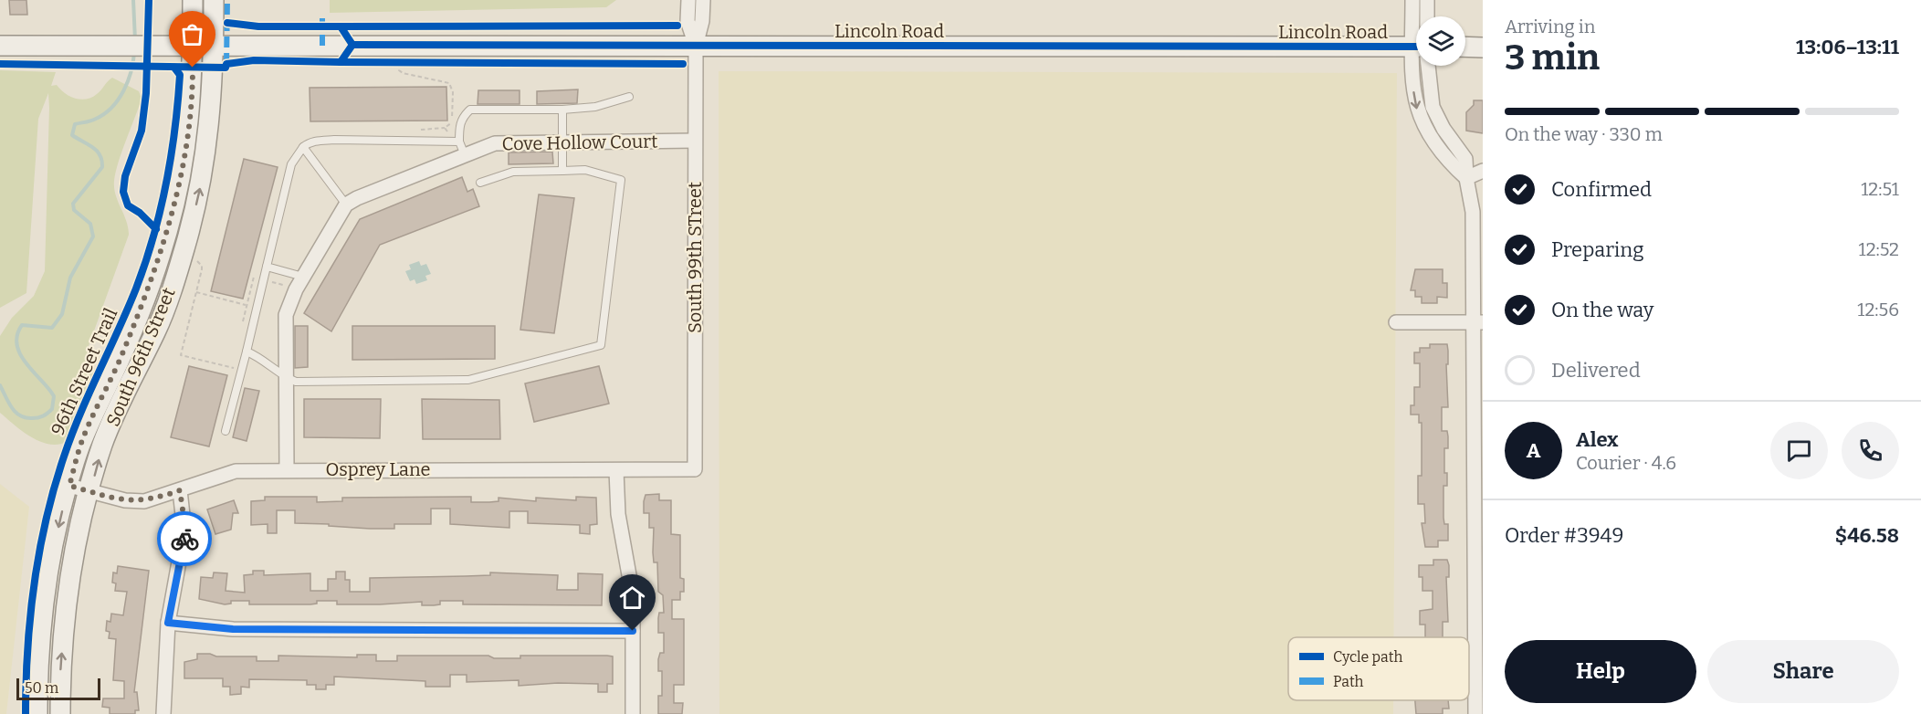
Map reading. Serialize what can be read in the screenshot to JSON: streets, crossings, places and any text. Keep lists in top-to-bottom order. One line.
{"streets":{"main road":["Lincoln Road","South 96th Street"],"street":["Cove Hollow Court","South 99th STreet","Osprey Lane"],"cycle path":["96th Street Trail"]},"crossings":[["Lincoln Road","South 99th STreet"],["Lincoln Road","South 96th Street"],["Cove Hollow Court","South 99th STreet"],["South 99th STreet","Osprey Lane"],["South 96th Street","Osprey Lane"]],"legend":["Cycle path","Path"],"scale_bar":"50 m","page":{"heading":["3 min","Arriving in","13:06–13:11"],"panel":["Alex","Courier · 4.6","Order #3949","$46.58"],"bar":"On the way · 330 m","list":[["Confirmed","12:51"],["Preparing","12:52"],["On the way","12:56"],"Delivered"],"round":"A","buttons":["Help","Share"],"scale":"50 m"}}
